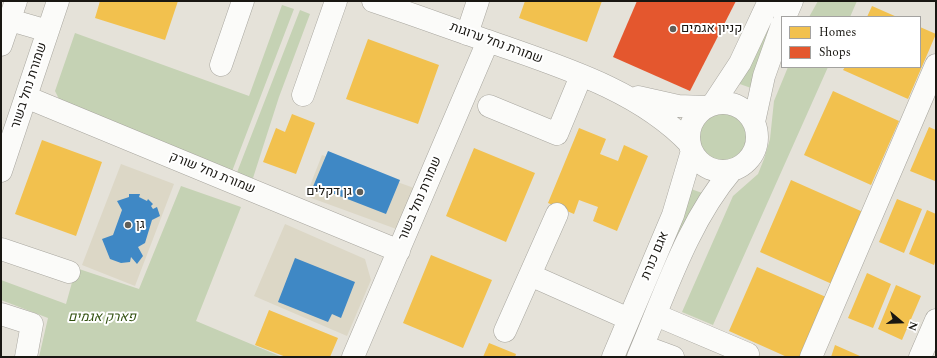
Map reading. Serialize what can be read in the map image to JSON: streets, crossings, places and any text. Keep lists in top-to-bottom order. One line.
{"streets":{"street":["שמורת נחל ערוגות","שמורת נחל בשור","שמורת נחל שורק","אגם כנרת"]},"crossings":[["שמורת נחל ערוגות","שמורת נחל בשור"],["שמורת נחל ערוגות","אגם כנרת"],["שמורת נחל בשור","שמורת נחל שורק"]],"parks":["פארק אגמים"],"places":["קניון אגמים","גן דקלים","גן"],"legend":["Homes","Shops"],"north":"right"}
